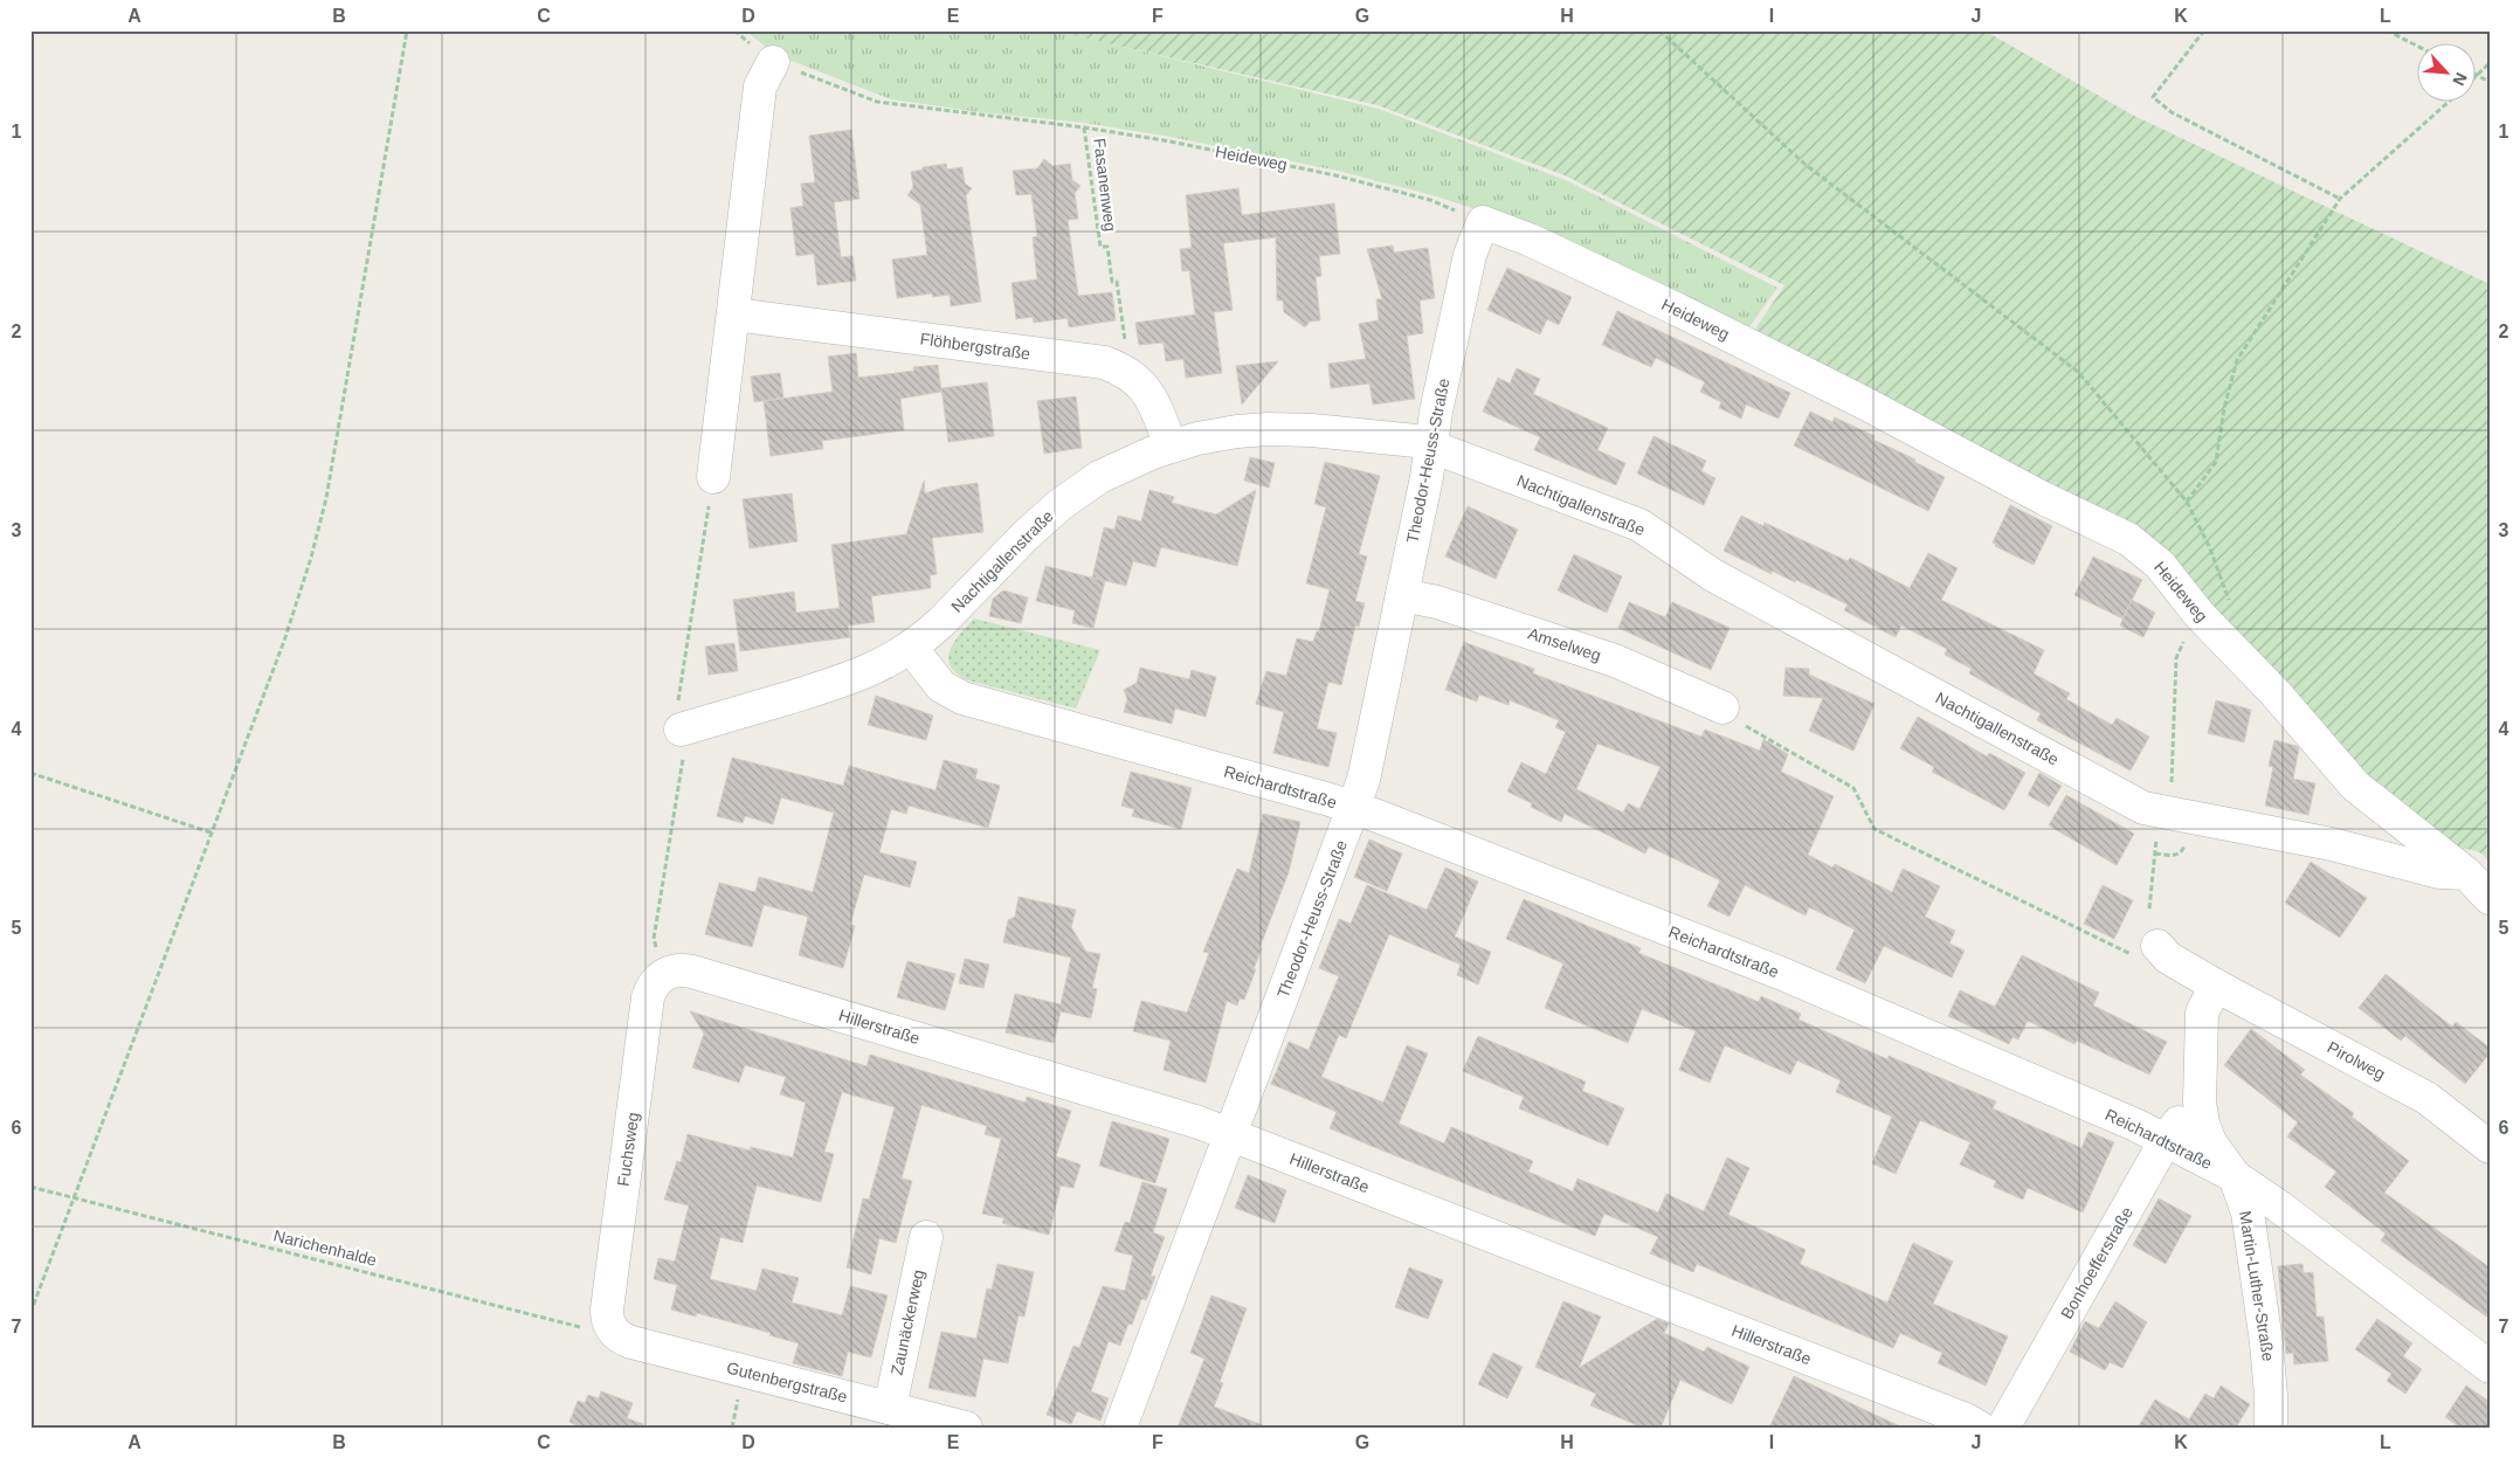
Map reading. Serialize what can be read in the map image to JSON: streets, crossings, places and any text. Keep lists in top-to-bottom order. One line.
{"streets":{"street":["Heideweg","Flöhbergstraße","Theodor-Heuss-Straße","Nachtigallenstraße","Amselweg","Reichardtstraße","Hillerstraße","Pirolweg","Fuchsweg","Bonhoefferstraße","Martin-Luther-Straße","Zaunäckerweg","Gutenbergstraße"],"path":["Fasanenweg","Narichenhalde"]},"crossings":[["Heideweg","Fasanenweg"],["Heideweg","Theodor-Heuss-Straße"],["Heideweg","Nachtigallenstraße"],["Fasanenweg","Flöhbergstraße"],["Flöhbergstraße","Nachtigallenstraße"],["Theodor-Heuss-Straße","Nachtigallenstraße"],["Theodor-Heuss-Straße","Amselweg"],["Theodor-Heuss-Straße","Reichardtstraße"],["Theodor-Heuss-Straße","Hillerstraße"],["Nachtigallenstraße","Reichardtstraße"],["Reichardtstraße","Bonhoefferstraße"],["Reichardtstraße","Martin-Luther-Straße"],["Hillerstraße","Fuchsweg"],["Pirolweg","Martin-Luther-Straße"],["Fuchsweg","Narichenhalde"],["Fuchsweg","Gutenbergstraße"],["Narichenhalde","Gutenbergstraße"],["Bonhoefferstraße","Martin-Luther-Straße"],["Zaunäckerweg","Gutenbergstraße"]],"north":"bottom right","grid":{"columns":["A","B","C","D","E","F","G","H","I","J","K","L"],"rows":["1","2","3","4","5","6","7"]}}
